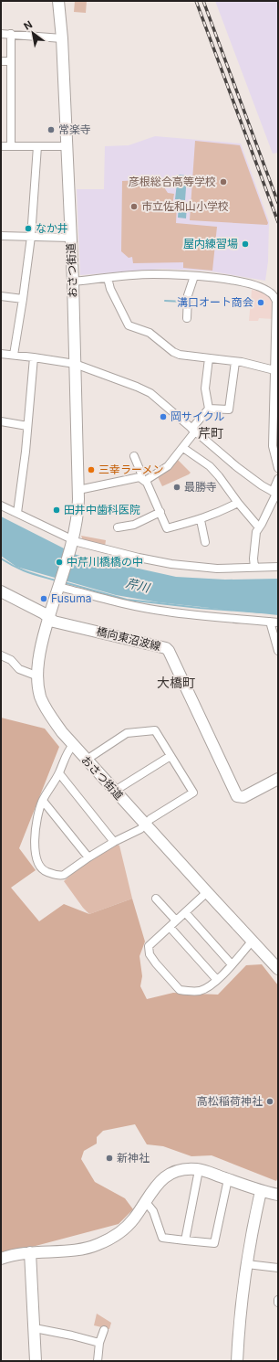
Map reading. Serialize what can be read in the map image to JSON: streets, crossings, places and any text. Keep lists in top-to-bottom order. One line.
{"streets":{"street":["おさつ街道","橋向東沼波線"]},"crossings":[["おさつ街道","橋向東沼波線"]],"districts":["芹町","大橋町"],"water":["芹川"],"places":["常楽寺","彦根総合高等学校","市立佐和山小学校","なか井","屋内練習場","溝口オート商会","岡サイクル","三幸ラーメン","最勝寺","田井中歯科医院","中芹川橋橋の中","Fusuma","高松稲荷神社","新神社"],"north":"top left"}
